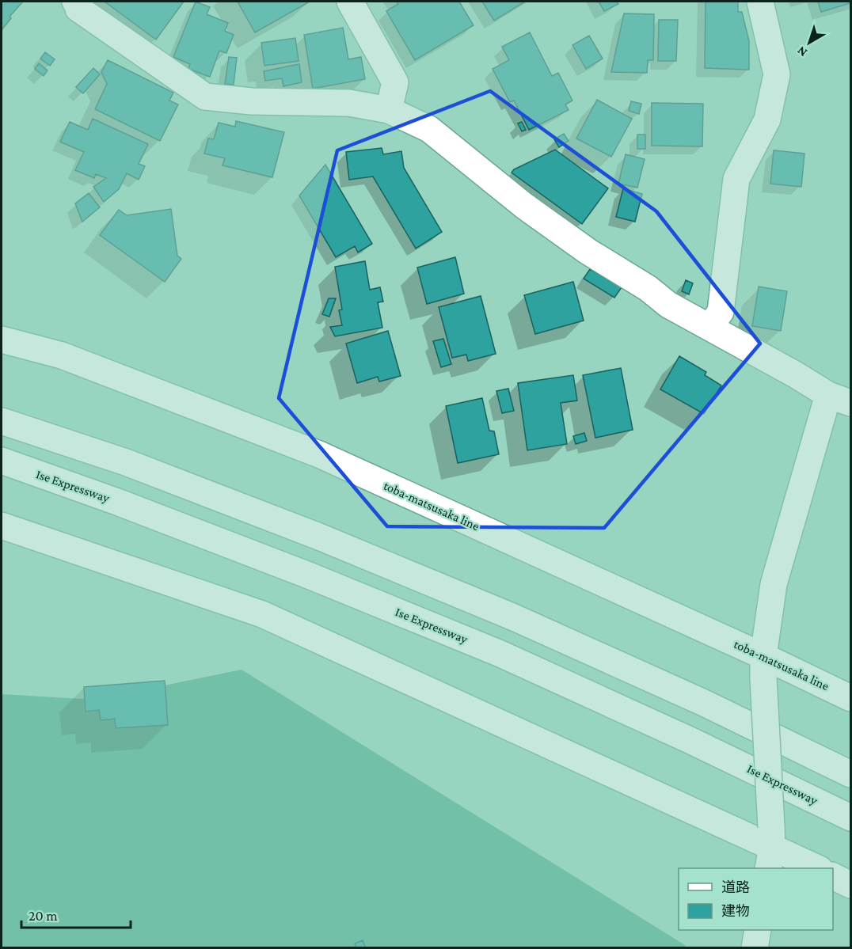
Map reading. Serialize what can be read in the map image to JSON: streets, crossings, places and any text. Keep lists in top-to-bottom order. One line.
{"streets":{"main road":["Ise Expressway","toba-matsusaka line"]},"legend":["道路","建物"],"scale_bar":"20 m","north":"bottom left"}
